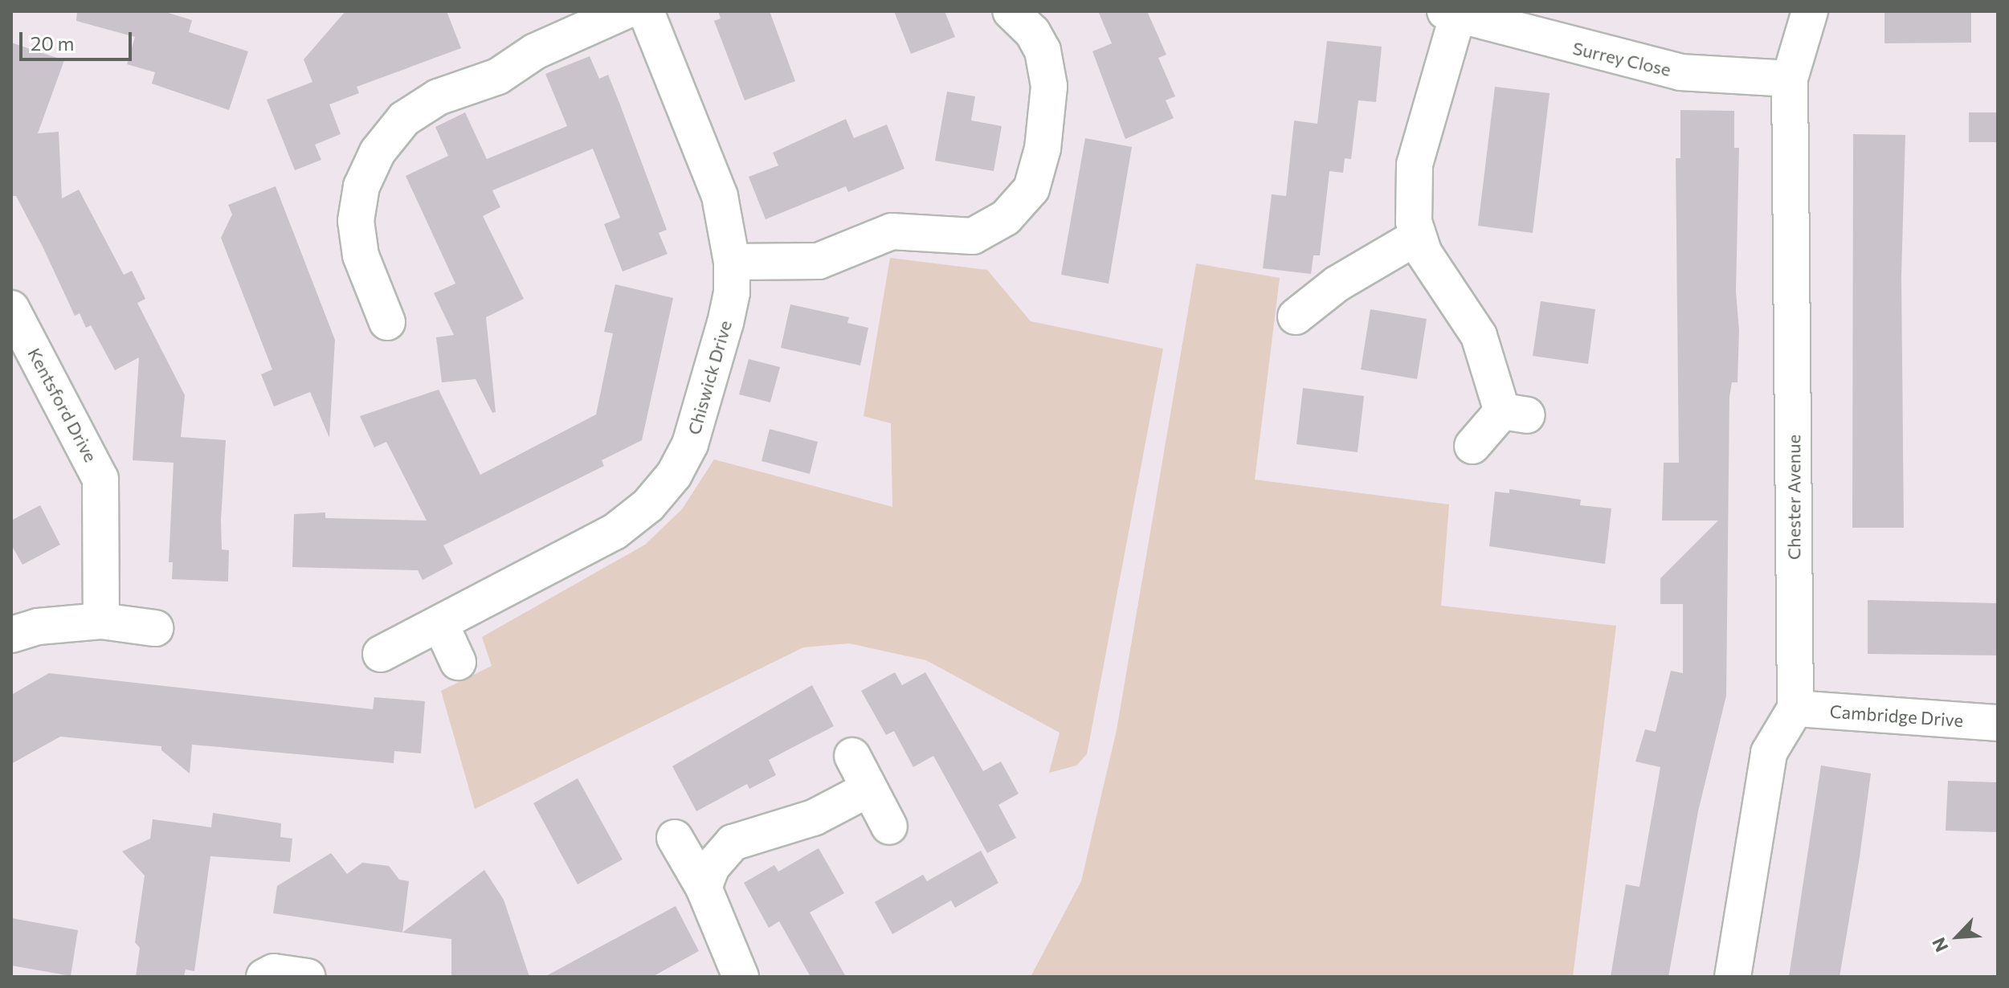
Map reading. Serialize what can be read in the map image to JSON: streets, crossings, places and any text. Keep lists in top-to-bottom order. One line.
{"streets":{"street":["Surrey Close","Chiswick Drive","Kentsford Drive","Chester Avenue","Cambridge Drive"]},"crossings":[["Surrey Close","Chester Avenue"],["Chester Avenue","Cambridge Drive"]],"scale_bar":"20 m","north":"bottom left"}
